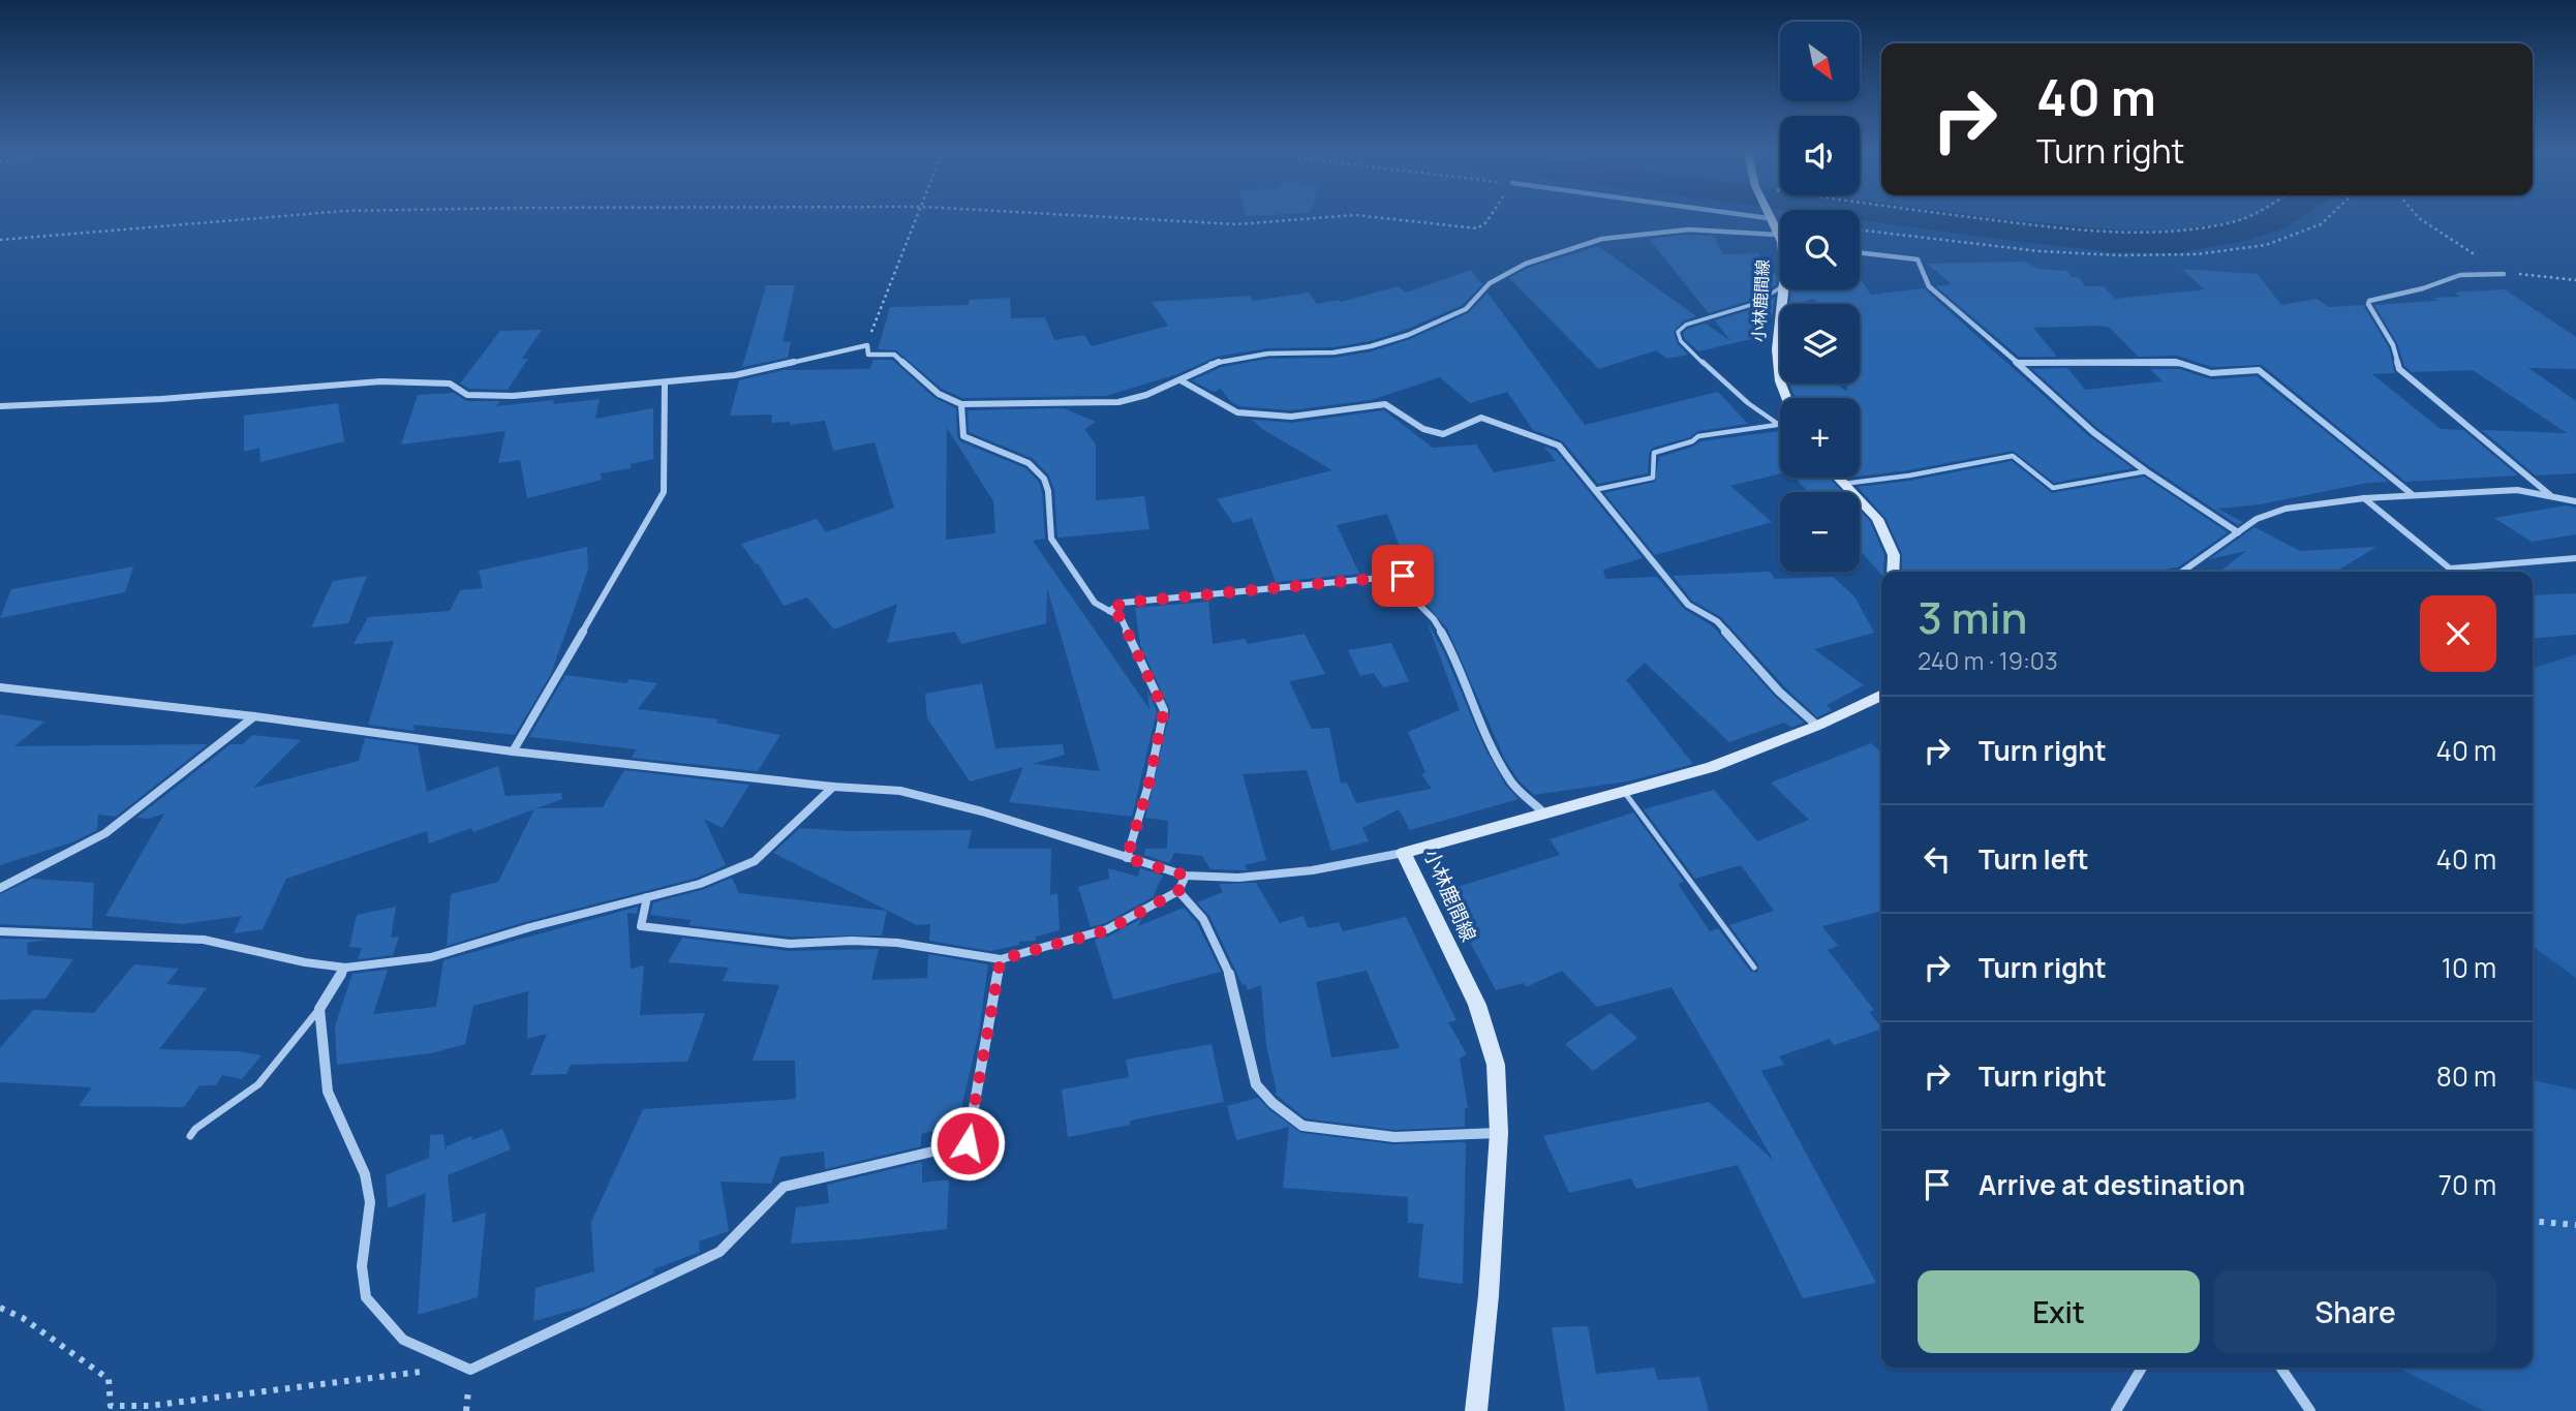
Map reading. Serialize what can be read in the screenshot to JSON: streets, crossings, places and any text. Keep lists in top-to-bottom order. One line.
{"streets":{"main road":["小林鹿間線"]},"north":"bottom right","page":{"map_buttons":["+","−"],"turn":["40 m","Turn right"],"heading":["3 min","240 m · 19:03"],"list":[{"name":"Turn right","value":"40 m"},{"name":"Turn left","value":"40 m"},{"name":"Turn right","value":"10 m"},{"name":"Turn right","value":"80 m"},{"name":"Arrive at destination","value":"70 m"}],"buttons":["Exit","Share"]}}
